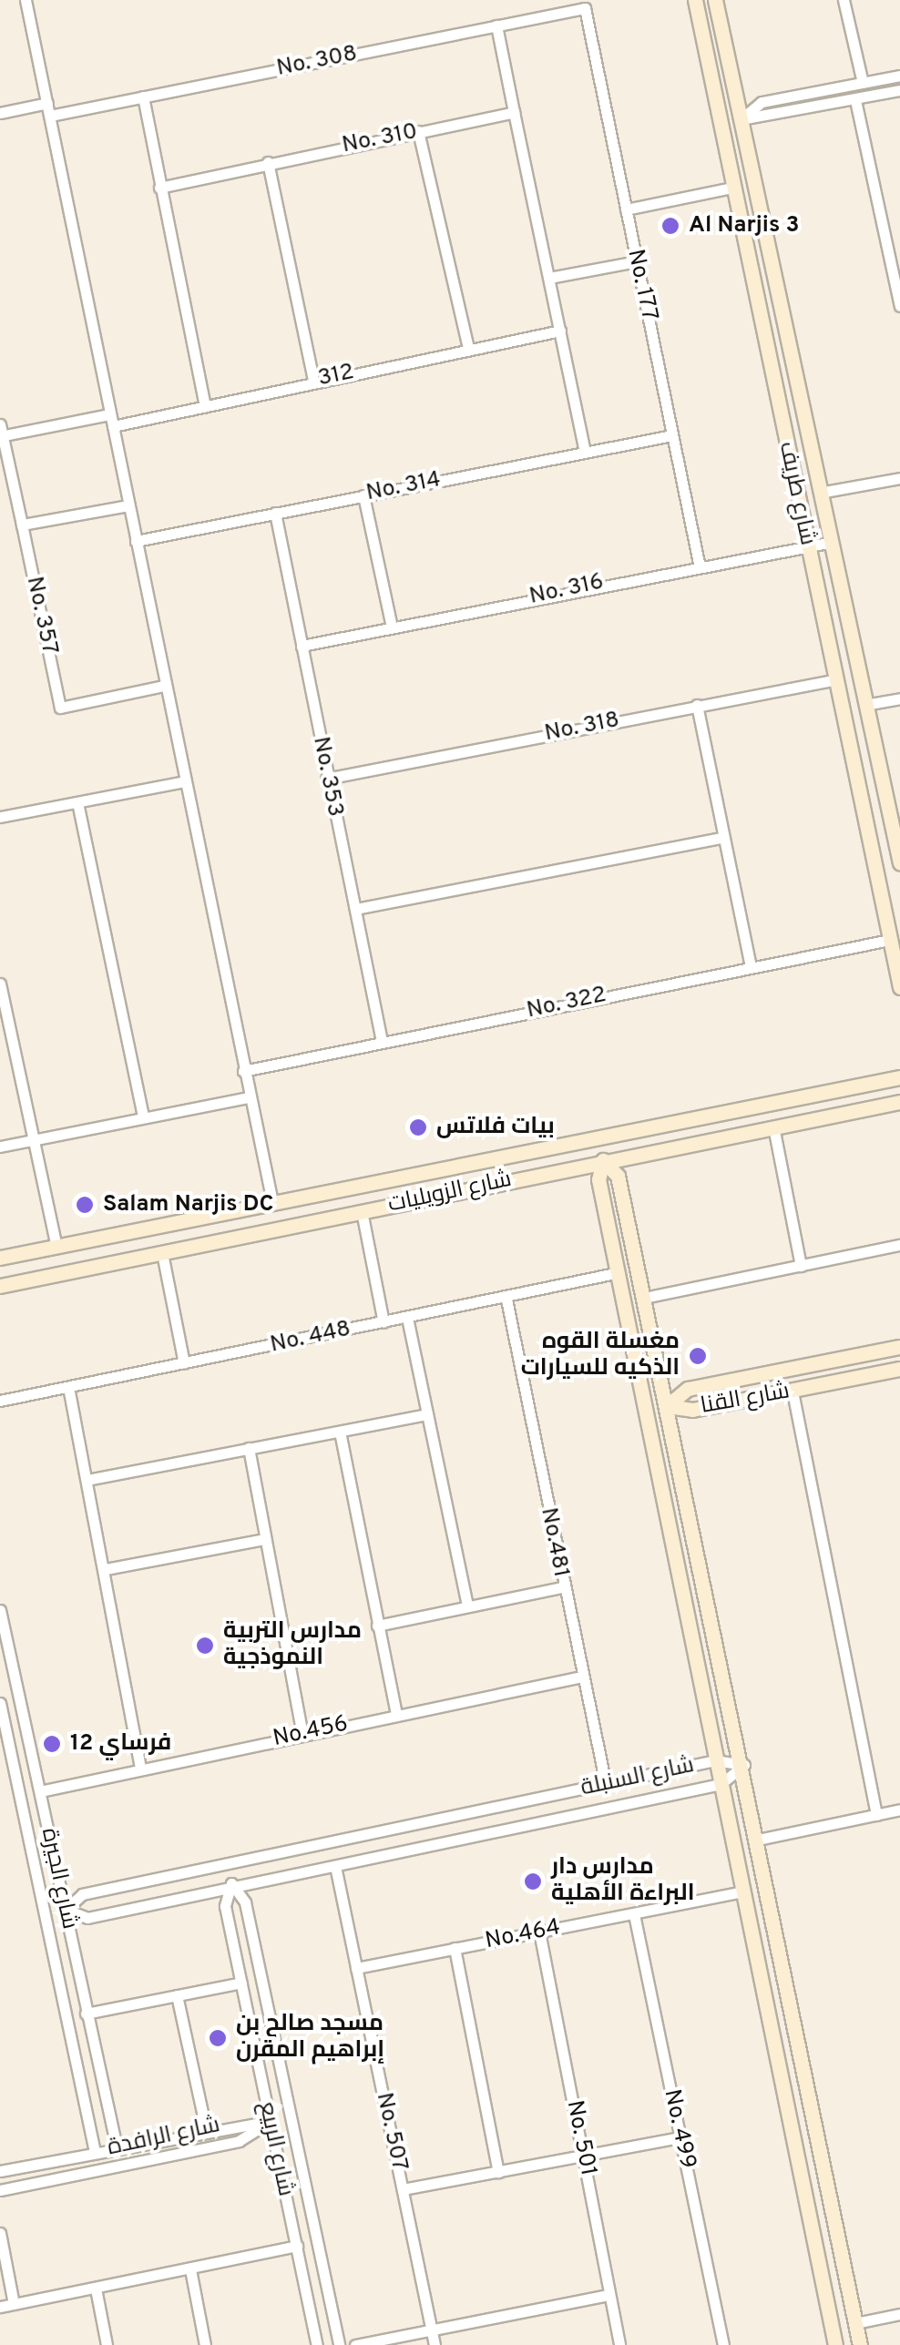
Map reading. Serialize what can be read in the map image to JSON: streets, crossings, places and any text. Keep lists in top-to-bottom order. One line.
{"streets":{"street":["No. 308","No. 310","No. 177","312","No. 314","شارع طريف","No. 316","No. 357","No. 318","No. 353","No. 322","شارع الزويليات","No. 448","شارع القنا","No.481","No.456","شارع السنبلة","شارع الجيرة","No.464","No. 499","No. 507","شارع الرافدة","No. 501","شارع الربيع"]},"crossings":[["No. 308","No. 177"],["No. 177","No. 314"],["No. 177","No. 316"],["No. 314","No. 353"],["شارع طريف","No. 316"],["شارع طريف","No. 318"],["شارع طريف","No. 322"],["No. 316","No. 353"],["No. 318","No. 353"],["No. 353","No. 322"],["No. 448","No.481"],["No.481","No.456"],["No.481","شارع السنبلة"],["No.456","شارع الجيرة"],["شارع السنبلة","شارع الجيرة"],["شارع السنبلة","No. 507"],["شارع السنبلة","شارع الربيع"],["شارع الجيرة","شارع الرافدة"],["No.464","No. 499"],["No.464","No. 507"],["No.464","No. 501"],["شارع الرافدة","شارع الربيع"]],"places":["Al Narjis 3","بيات فلاتس","Salam Narjis DC","مغسلة القوه الذكيه للسيارات","مدارس التربية النموذجية","فرساي 12","مدارس دار البراءة الأهلية","مسجد صالح بن إبراهيم المقرن"]}
